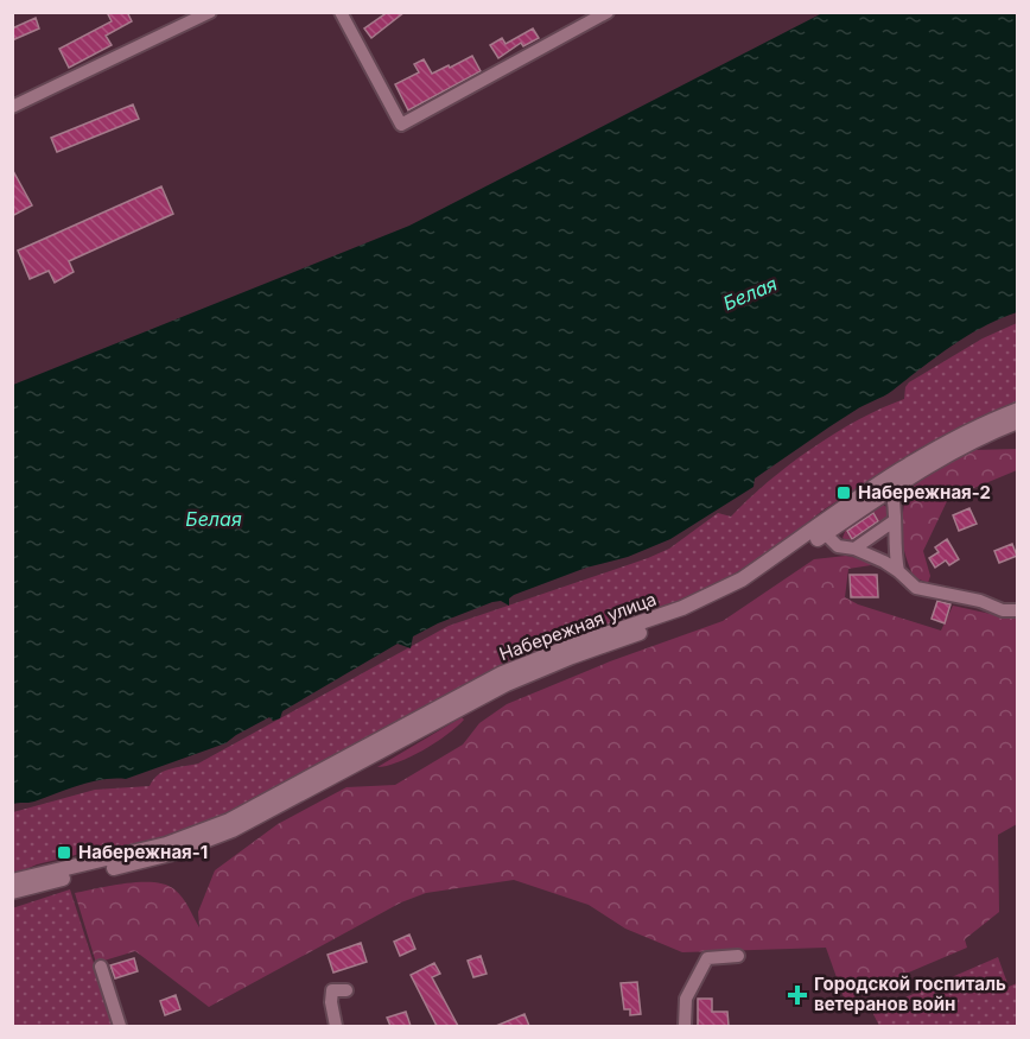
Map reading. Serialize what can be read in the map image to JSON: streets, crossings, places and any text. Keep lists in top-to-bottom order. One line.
{"streets":{"street":["Набережная улица"]},"water":["Белая"],"places":{"transit":["Набережная-2","Набережная-1"],"health":["Городской госпиталь ветеранов войн"]}}
